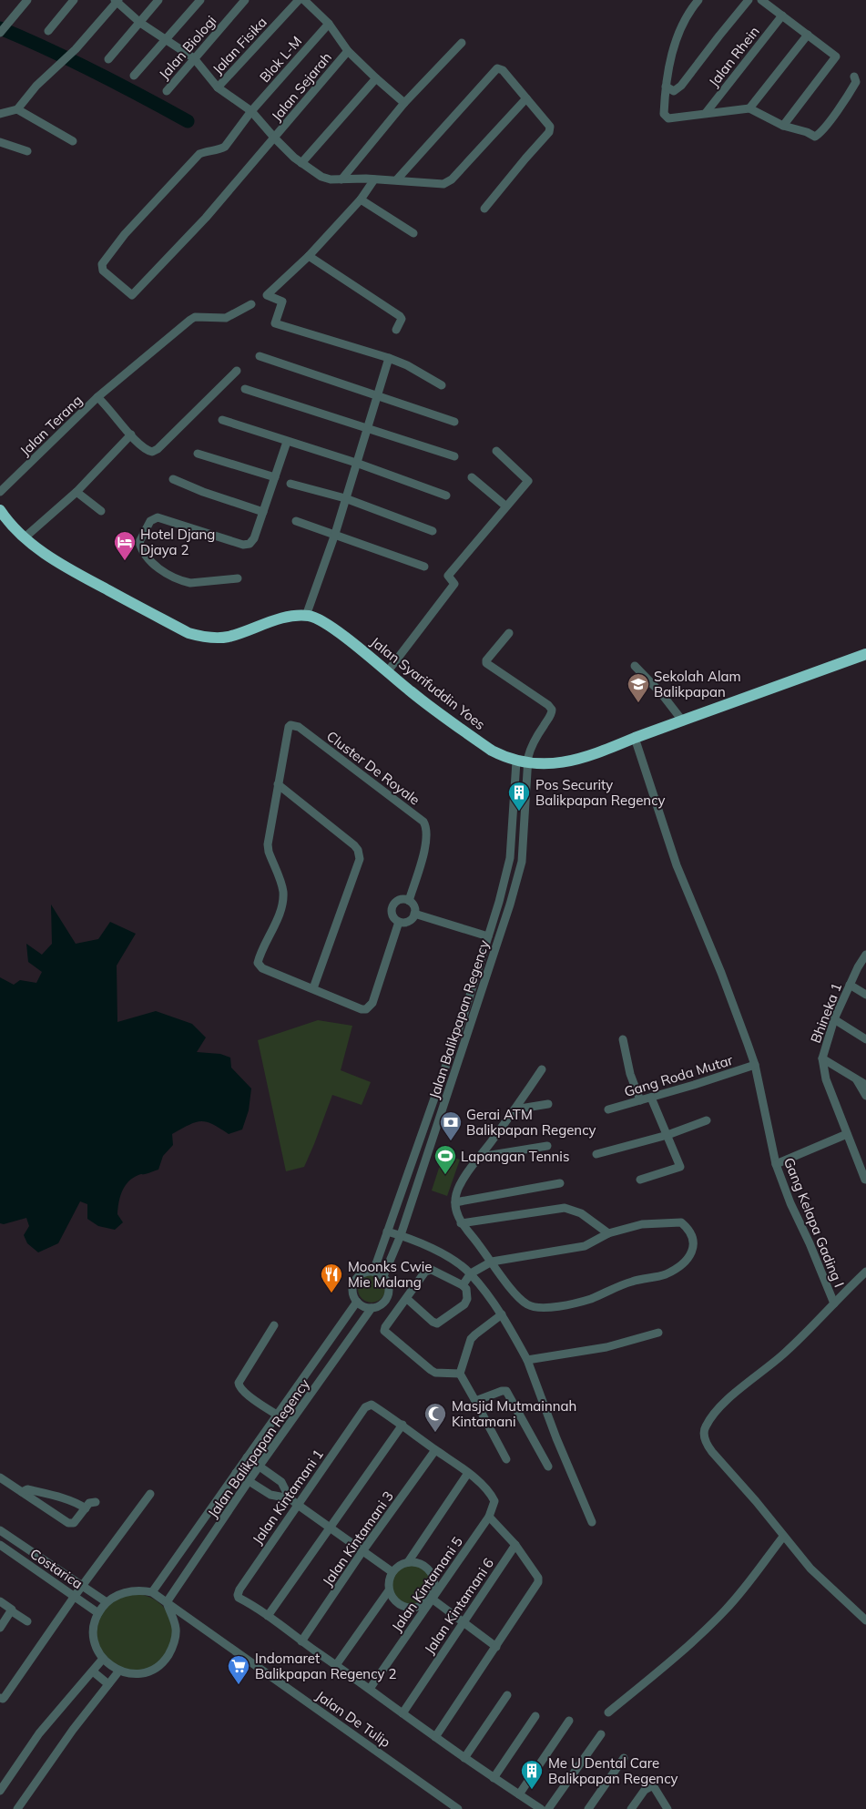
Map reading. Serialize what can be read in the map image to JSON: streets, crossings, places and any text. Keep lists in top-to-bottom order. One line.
{"streets":{"highway":["Jalan Syarifuddin Yoes"],"street":["Jalan Fisika","Jalan Biologi","Jalan Rhein","Blok L-M","Jalan Sejarah","Jalan Terang","Cluster De Royale","Bhineka 1","Jalan Balikpapan Regency","Gang Roda Mutar","Gang Kelapa Gading I","Jalan Kintamani 1","Jalan Kintamani 3","Costarica","Jalan Kintamani 5","Jalan Kintamani 6","Jalan De Tulip"]},"crossings":[["Blok L-M","Jalan Sejarah"],["Jalan Syarifuddin Yoes","Jalan Balikpapan Regency"],["Jalan Syarifuddin Yoes","Gang Kelapa Gading I"],["Jalan Balikpapan Regency","Costarica"],["Jalan Balikpapan Regency","Jalan De Tulip"],["Gang Roda Mutar","Gang Kelapa Gading I"],["Costarica","Jalan De Tulip"]],"places":{"hotel":["Hotel Djang Djaya 2"],"school or university":["Sekolah Alam Balikpapan"],"building":["Pos Security Balikpapan Regency","Me U Dental Care Balikpapan Regency"],"bank":["Gerai ATM Balikpapan Regency"],"sports":["Lapangan Tennis"],"restaurant":["Moonks Cwie Mie Malang"],"mosque":["Masjid Mutmainnah Kintamani"],"supermarket":["Indomaret Balikpapan Regency 2"]}}
